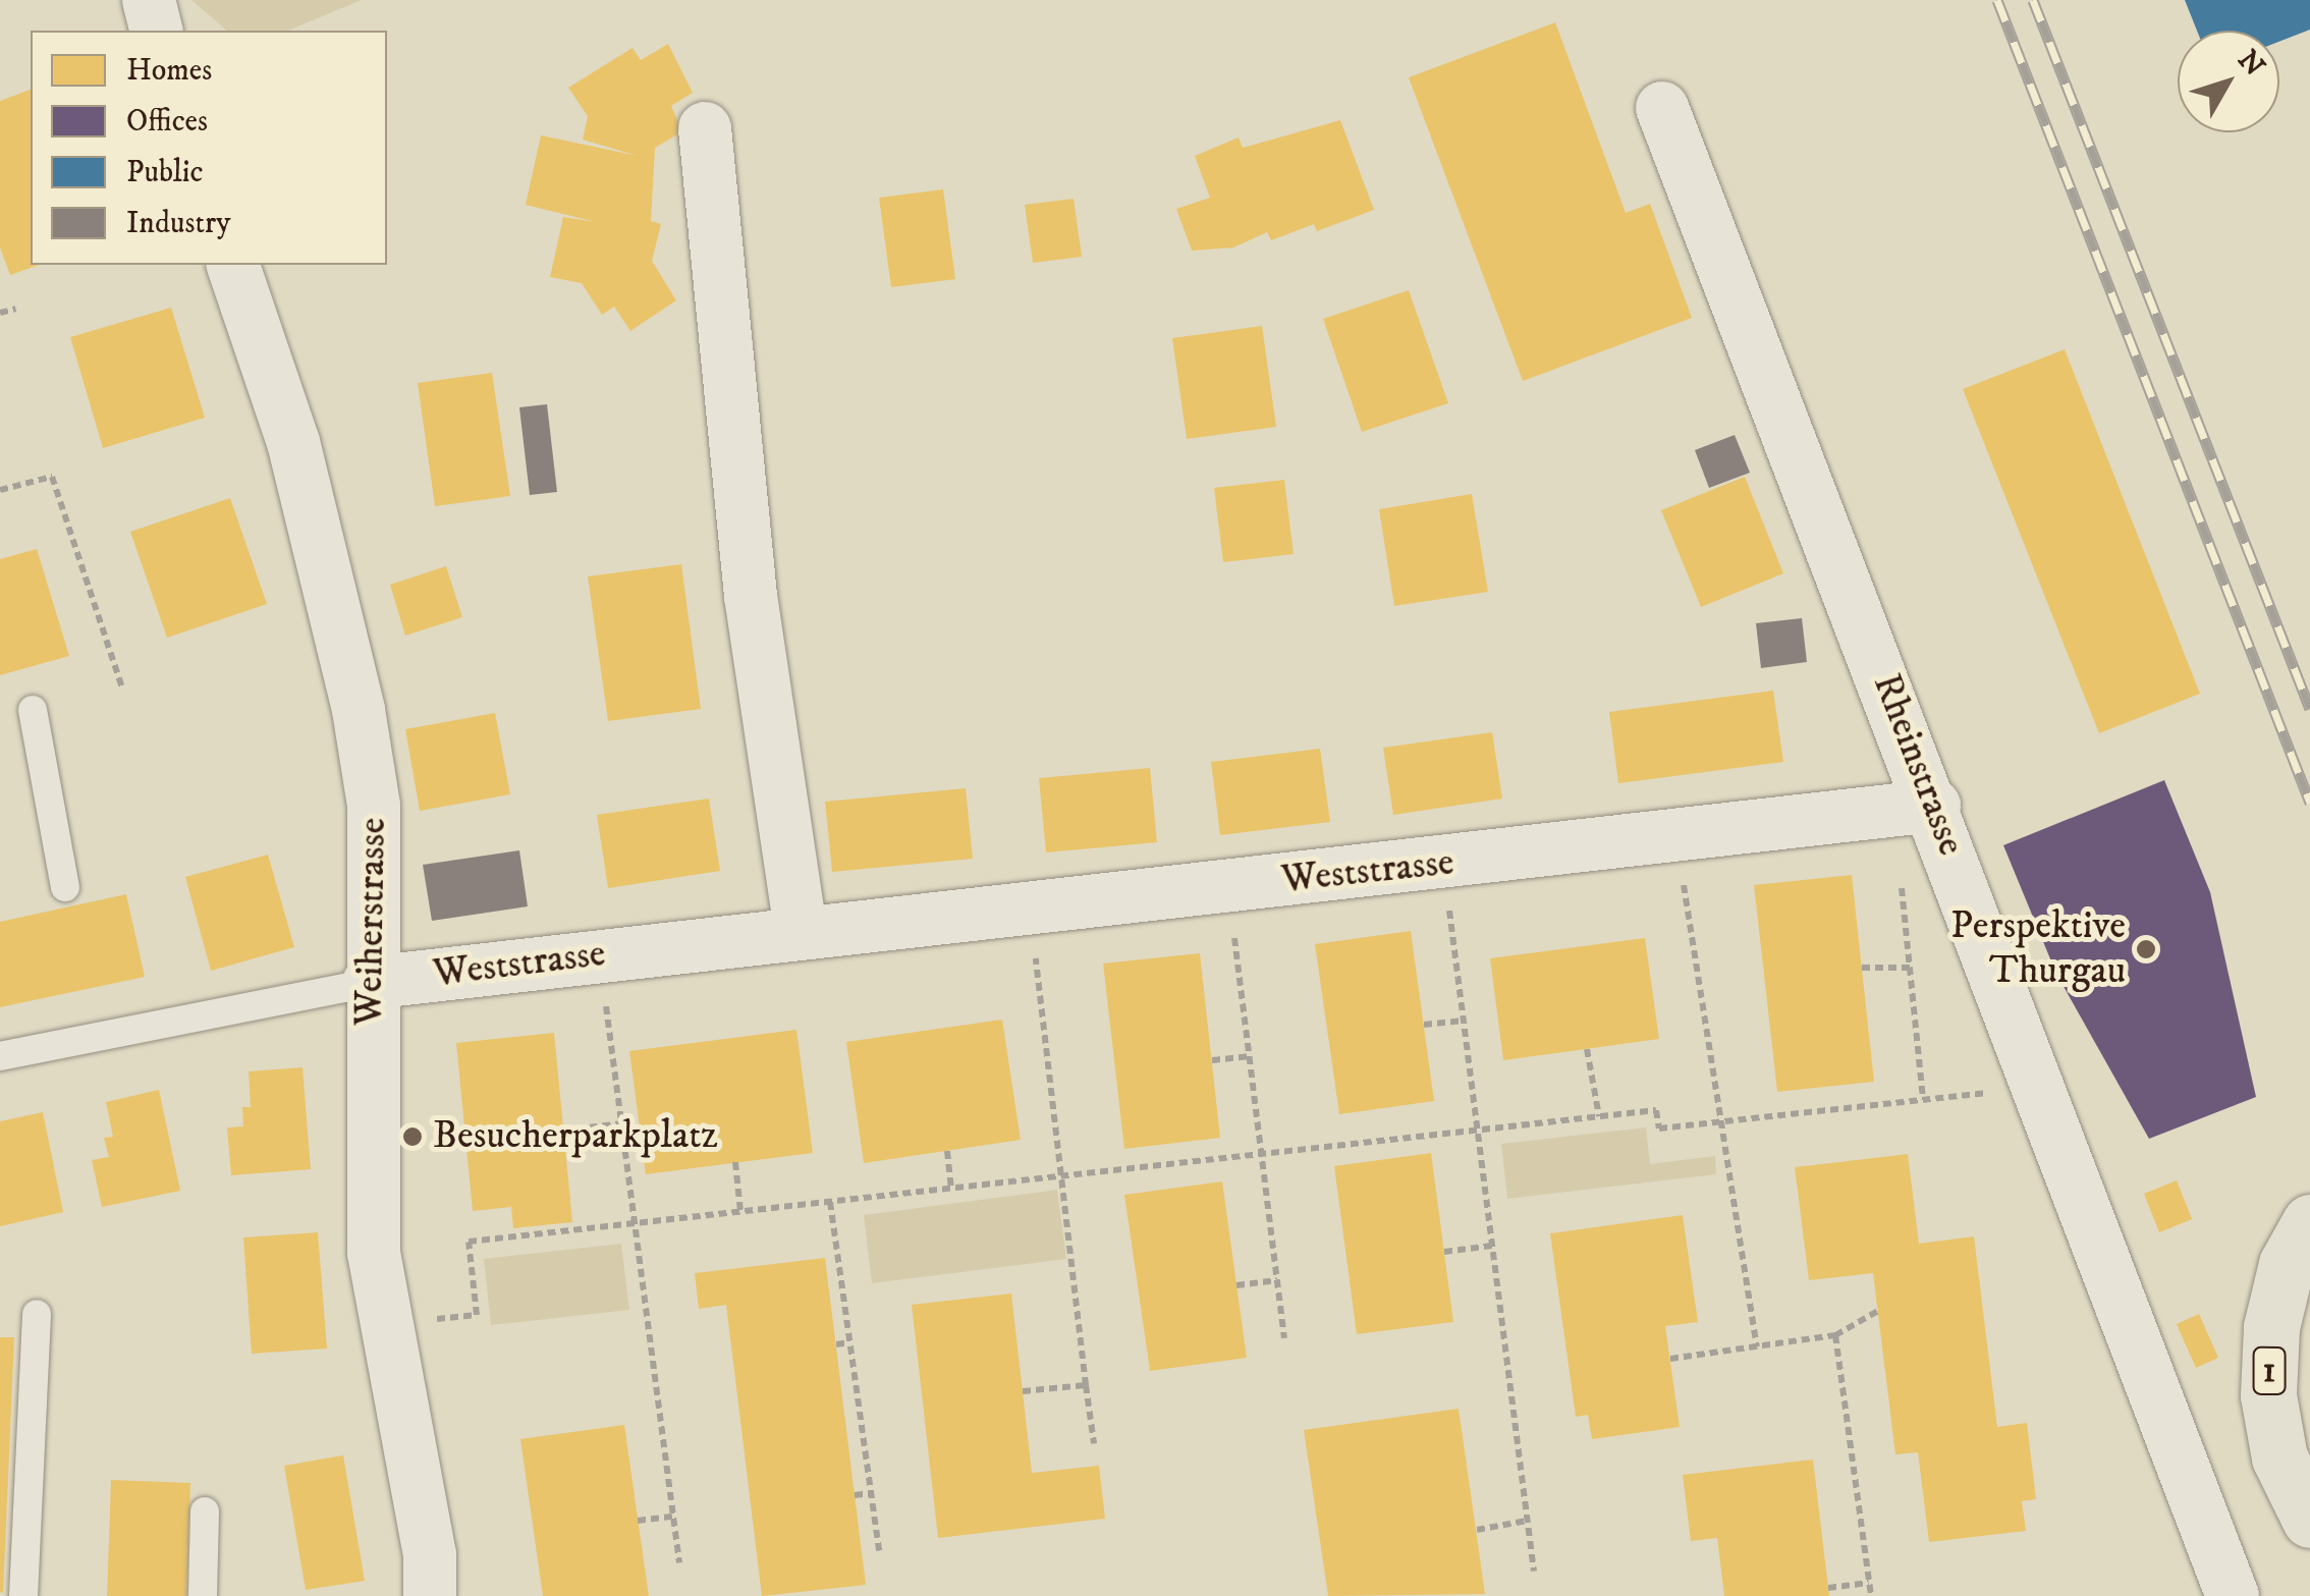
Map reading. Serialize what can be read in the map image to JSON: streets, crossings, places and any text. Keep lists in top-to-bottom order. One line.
{"streets":{"main road":["1"],"street":["Rheinstrasse","Weststrasse","Weiherstrasse"]},"crossings":[["Rheinstrasse","Weststrasse"],["Weststrasse","Weiherstrasse"]],"places":["Perspektive Thurgau","Besucherparkplatz"],"legend":["Homes","Offices","Public","Industry"],"north":"top right"}
